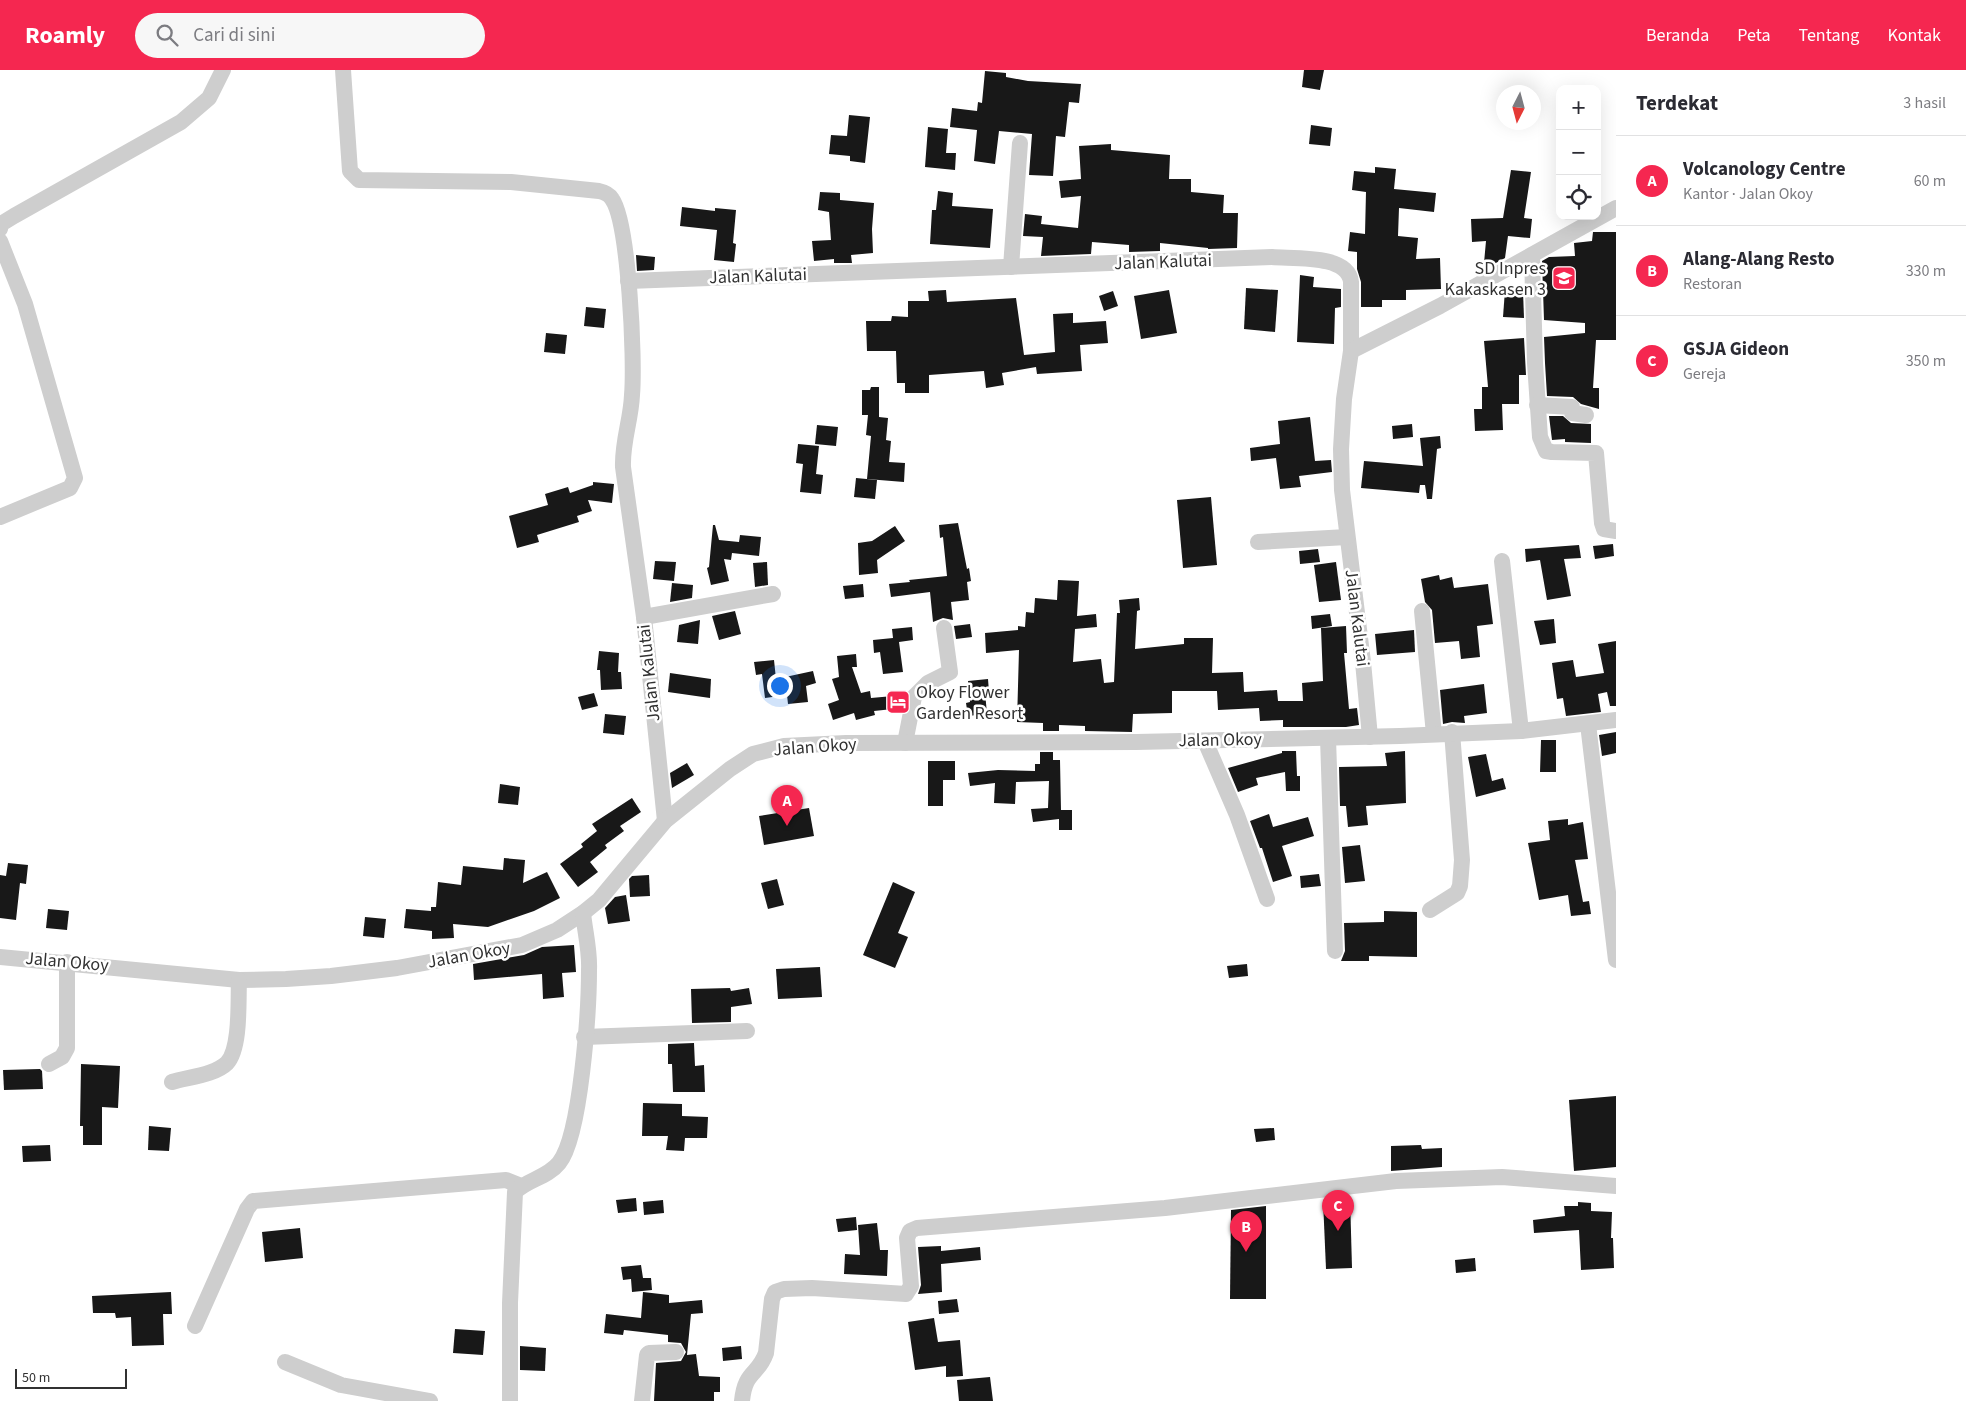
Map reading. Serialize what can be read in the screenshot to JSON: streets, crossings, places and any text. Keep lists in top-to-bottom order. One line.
{"streets":{"street":["Jalan Kalutai","Jalan Okoy"]},"crossings":[["Jalan Kalutai","Jalan Okoy"]],"places":{"school or university":["SD Inpres Kakaskasen 3"],"hotel":["Okoy Flower Garden Resort"]},"scale_bar":"50 m","north":"bottom","page":{"header":"Roamly","search":"Cari di sini","nav":["Beranda","Peta","Tentang","Kontak"],"heading":["Terdekat","3 hasil"],"map_buttons":["+","−"],"list":[{"mark":"A","name":"Volcanology Centre","note":"Kantor · Jalan Okoy","value":"60 m"},{"mark":"B","name":"Alang-Alang Resto","note":"Restoran","value":"330 m"},{"mark":"C","name":"GSJA Gideon","note":"Gereja","value":"350 m"}],"pins":["A","C","B"],"scale":"50 m"}}
